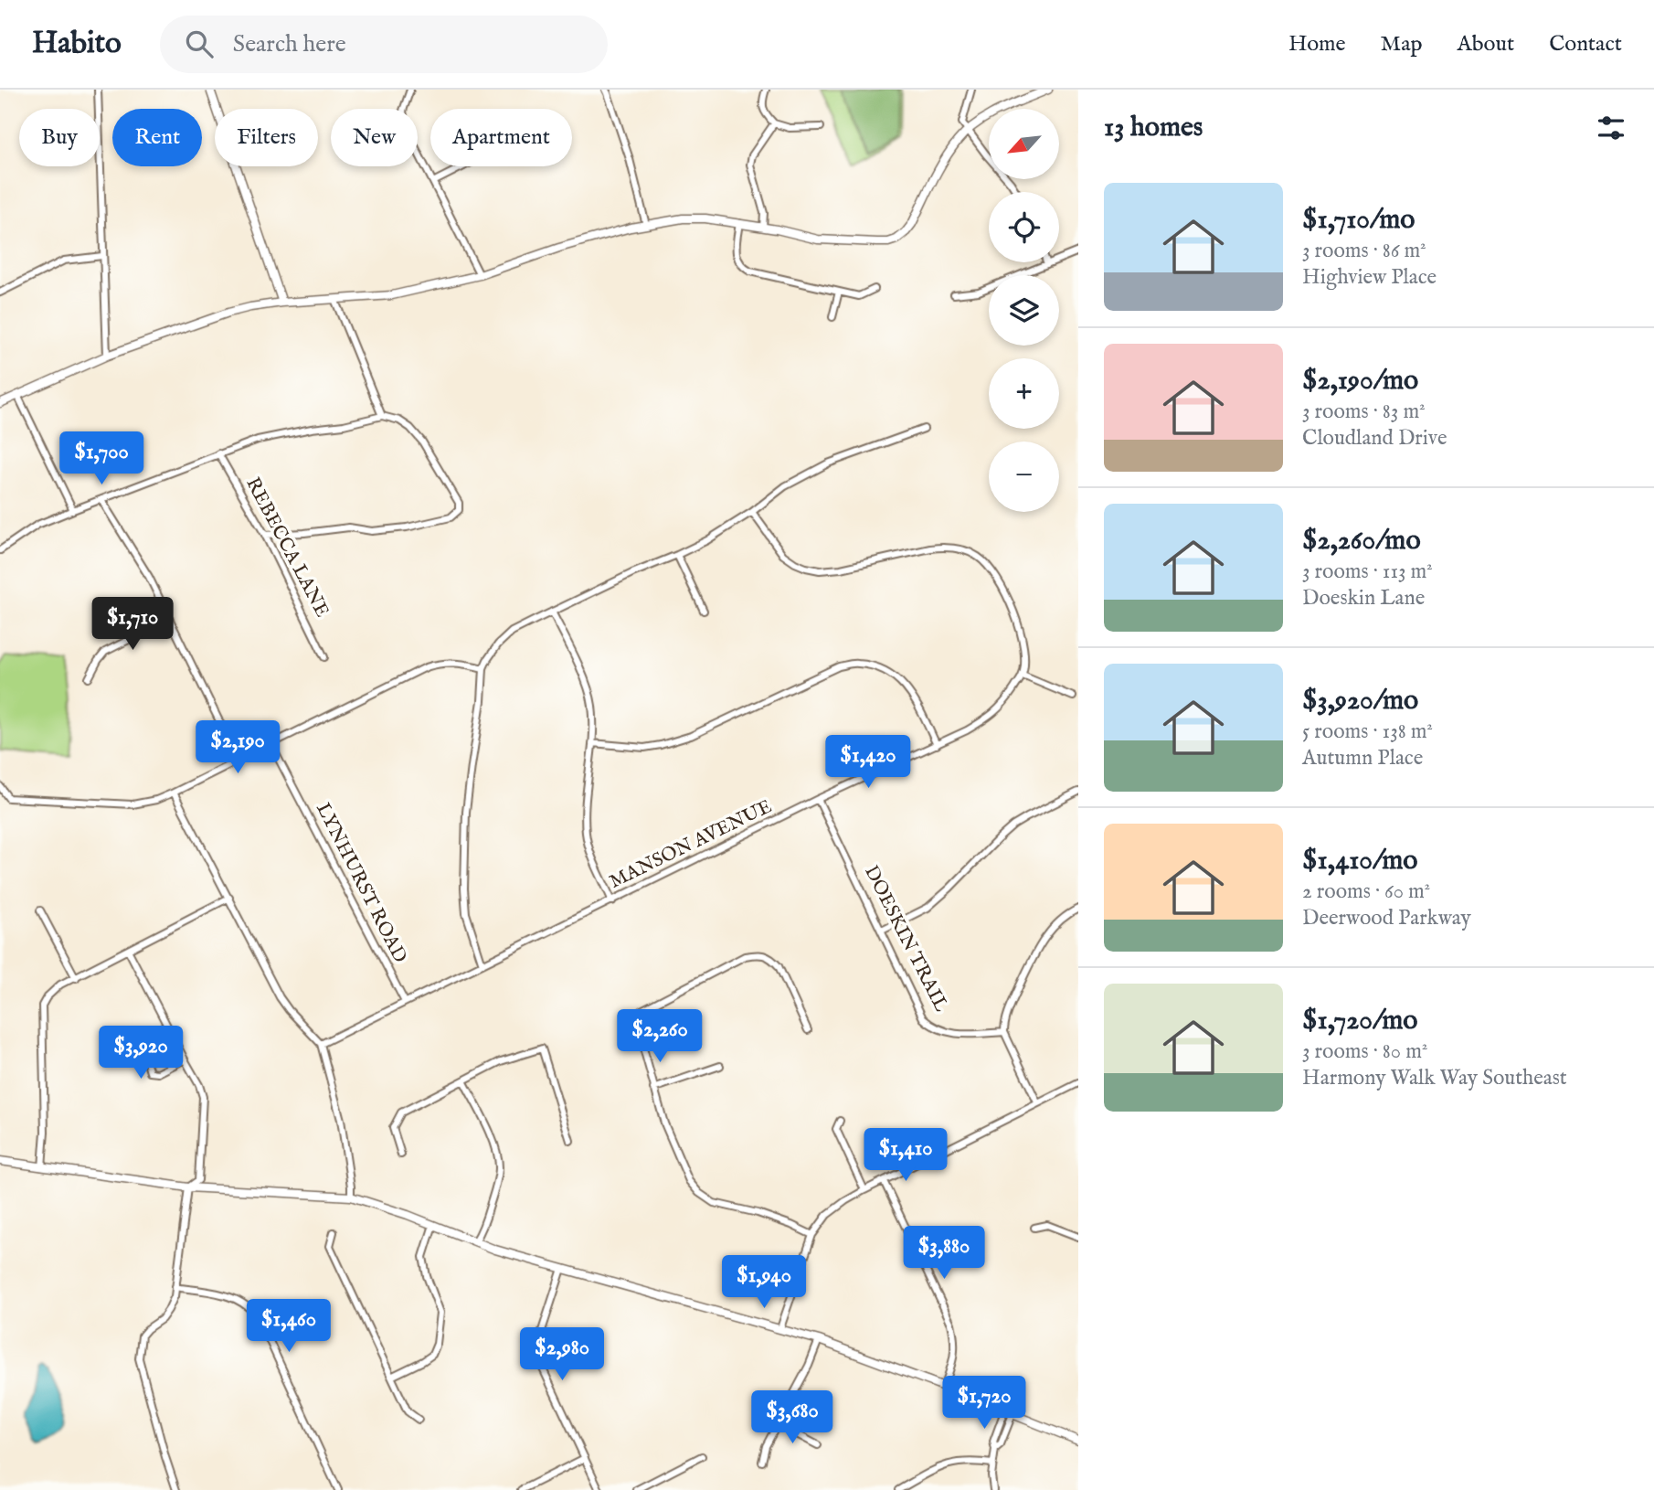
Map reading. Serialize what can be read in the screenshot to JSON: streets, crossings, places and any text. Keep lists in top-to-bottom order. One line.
{"streets":{"street":["REBECCA LANE","MANSON AVENUE","LYNHURST ROAD","DOESKIN TRAIL"]},"crossings":[["MANSON AVENUE","LYNHURST ROAD"],["MANSON AVENUE","DOESKIN TRAIL"]],"north":"bottom left","page":{"header":"Habito","search":"Search here","nav":["Home","Map","About","Contact"],"heading":"13 homes","map_buttons":["+","−"],"chip":["Buy","Rent","Filters","New","Apartment"],"list":[{"name":"$1,710/mo","note":"3 rooms · 86 m² · Highview Place"},{"name":"$2,190/mo","note":"3 rooms · 83 m² · Cloudland Drive"},{"name":"$2,260/mo","note":"3 rooms · 113 m² · Doeskin Lane"},{"name":"$3,920/mo","note":"5 rooms · 138 m² · Autumn Place"},{"name":"$1,410/mo","note":"2 rooms · 60 m² · Deerwood Parkway"},{"name":"$1,720/mo","note":"3 rooms · 80 m² · Harmony Walk Way Southeast"}],"price":["$1,700","$1,710","$2,190","$1,420","$2,260","$3,920","$1,410","$3,880","$1,940","$1,460","$2,980","$1,720","$3,680"]}}
